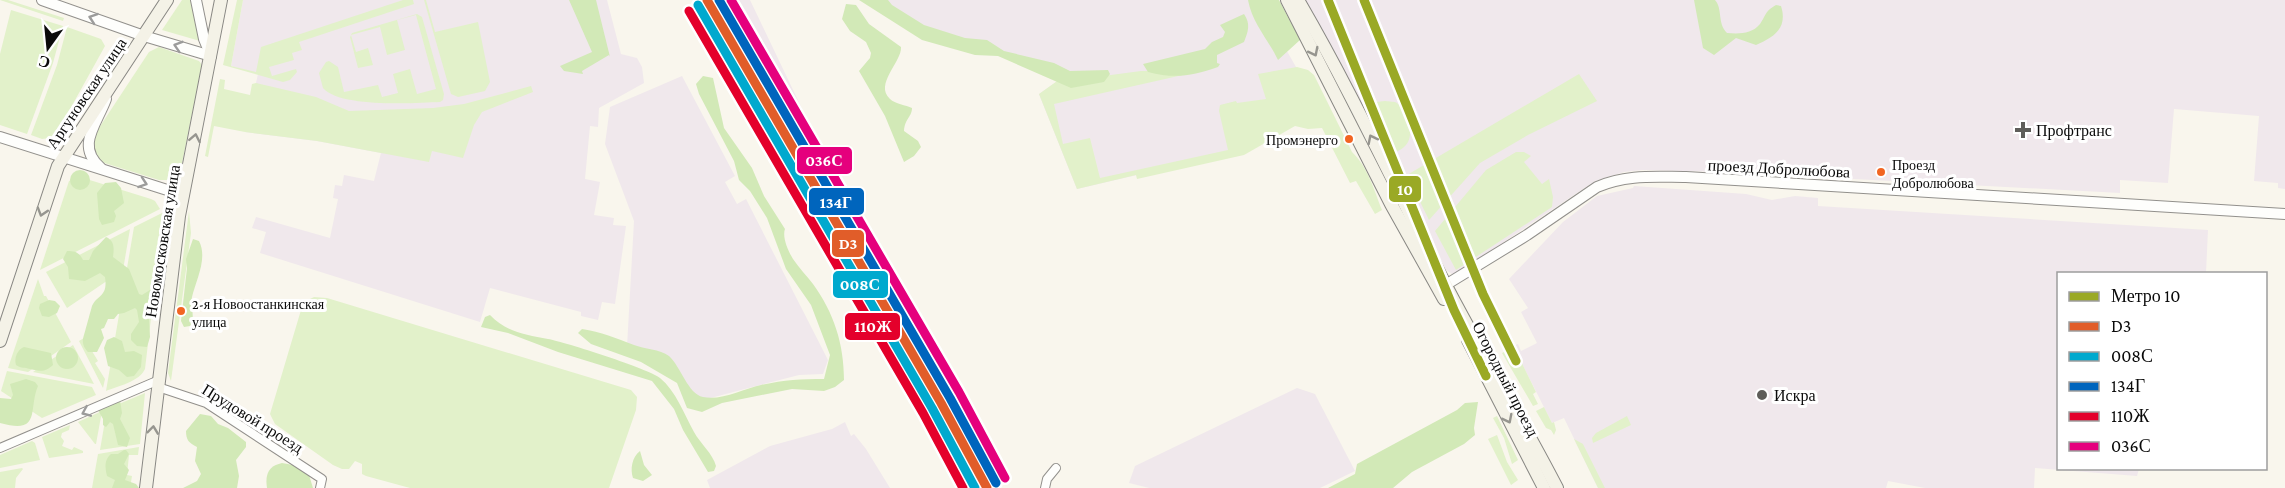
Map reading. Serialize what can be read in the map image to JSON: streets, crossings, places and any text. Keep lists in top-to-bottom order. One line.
{"streets":{"main road":["Аргуновская улица","Новомосковская улица","Огородный проезд"],"street":["проезд Добролюбова","Прудовой проезд"]},"crossings":[["проезд Добролюбова","Огородный проезд"],["Новомосковская улица","Прудовой проезд"]],"one_way":["Аргуновская улица","Новомосковская улица"],"places":{"health":["Профтранс"],"other":["Промэнерго","Проезд Добролюбова","2-я Новоостанкинская улица","Искра"]},"lines":["metro line 10","transit line D3","transit line 134Г","transit line 036С","transit line 008С","transit line 110Ж"],"legend":["Метро 10","D3","008С","134Г","110Ж","036С"],"north":"bottom"}
